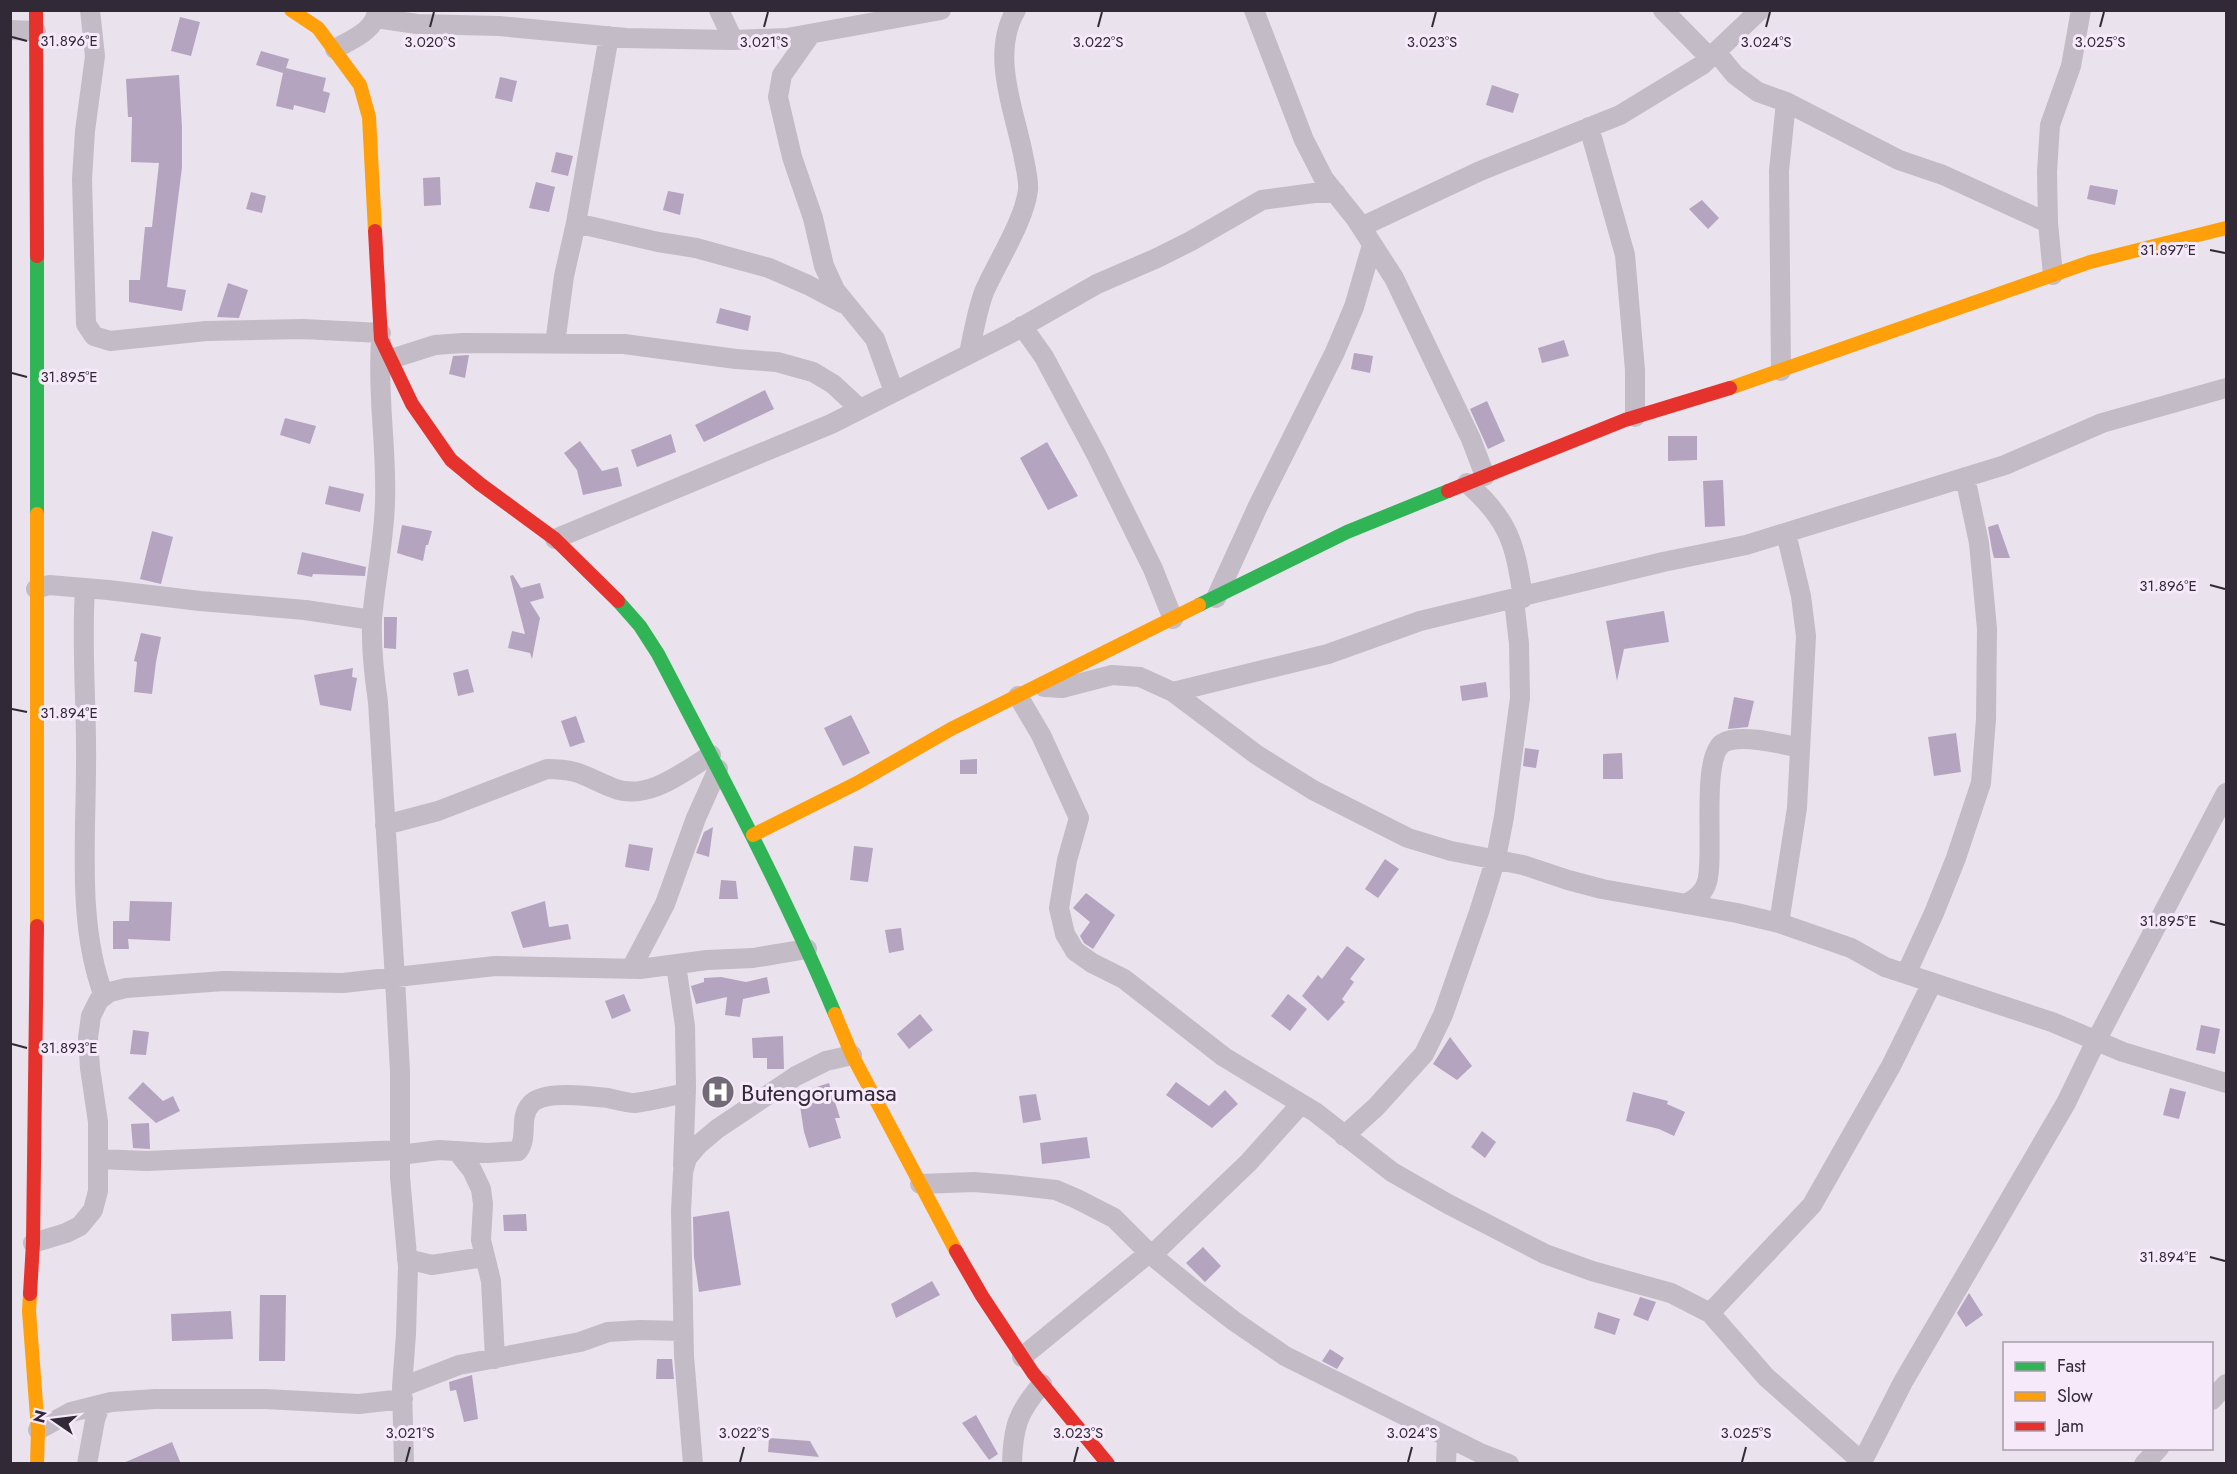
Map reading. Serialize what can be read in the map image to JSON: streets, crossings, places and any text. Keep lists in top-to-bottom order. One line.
{"places":{"hospital":["Butengorumasa"]},"legend":["Fast","Slow","Jam"],"north":"left","coordinates":["31.896°E","3.020°S","3.021°S","3.022°S","3.023°S","3.024°S","3.025°S","31.897°E","31.895°E","31.894°E","31.893°E"]}
